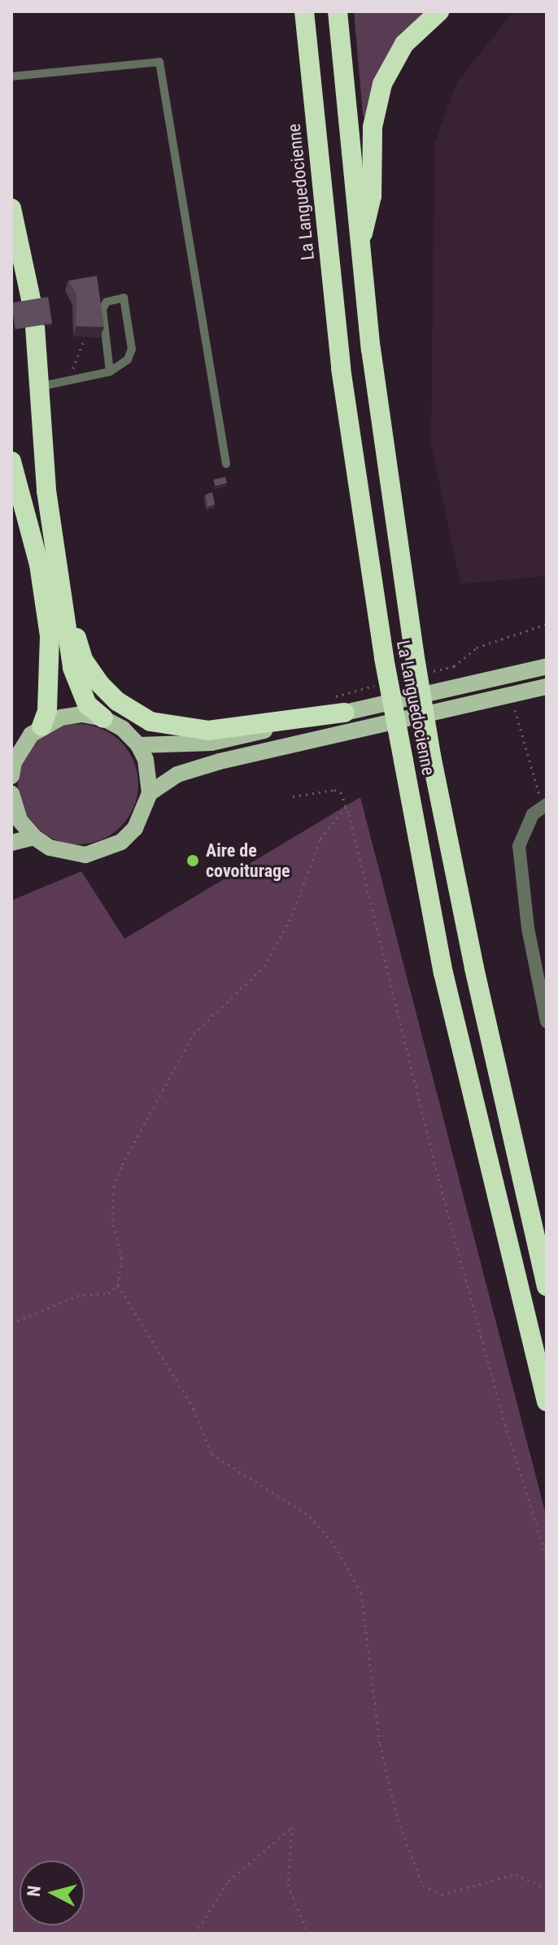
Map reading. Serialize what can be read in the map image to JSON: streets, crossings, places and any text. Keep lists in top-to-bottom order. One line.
{"streets":{"highway":["La Languedocienne"]},"places":["Aire de covoiturage"],"north":"left"}
